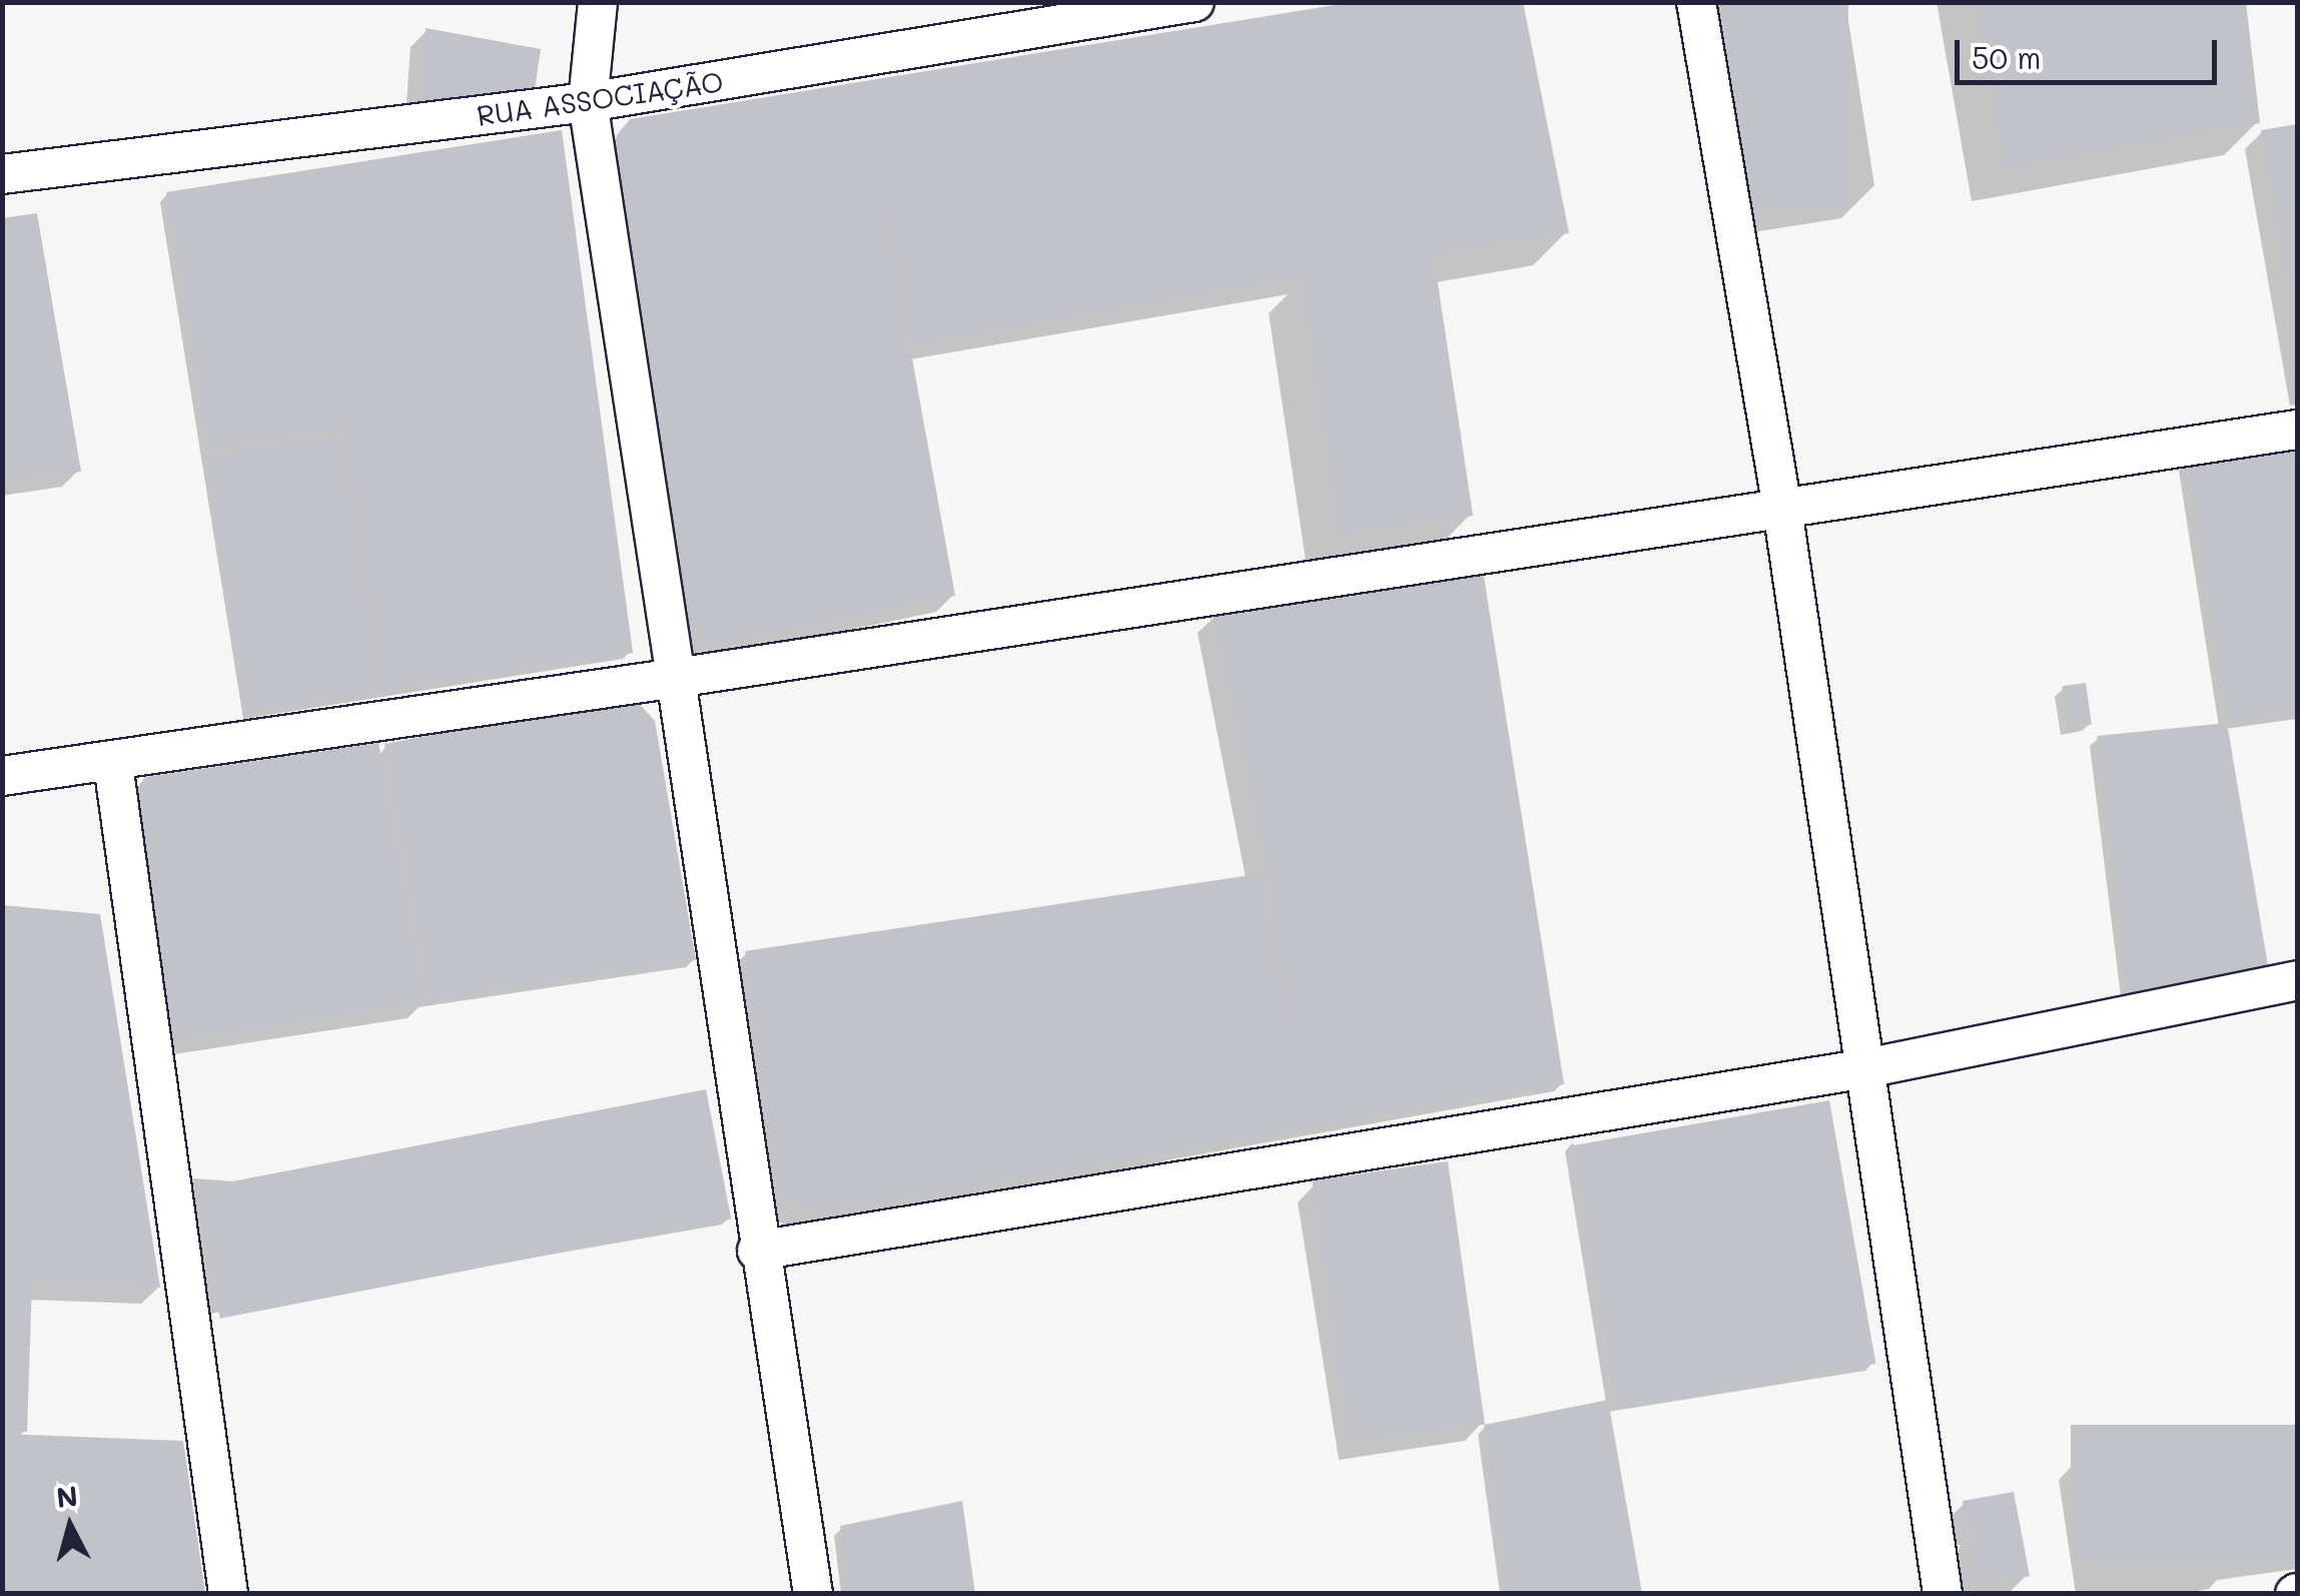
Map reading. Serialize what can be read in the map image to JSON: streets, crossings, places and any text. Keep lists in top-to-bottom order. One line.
{"streets":{"street":["RUA ASSOCIAÇÃO"]},"scale_bar":"50 m","north":"top"}
